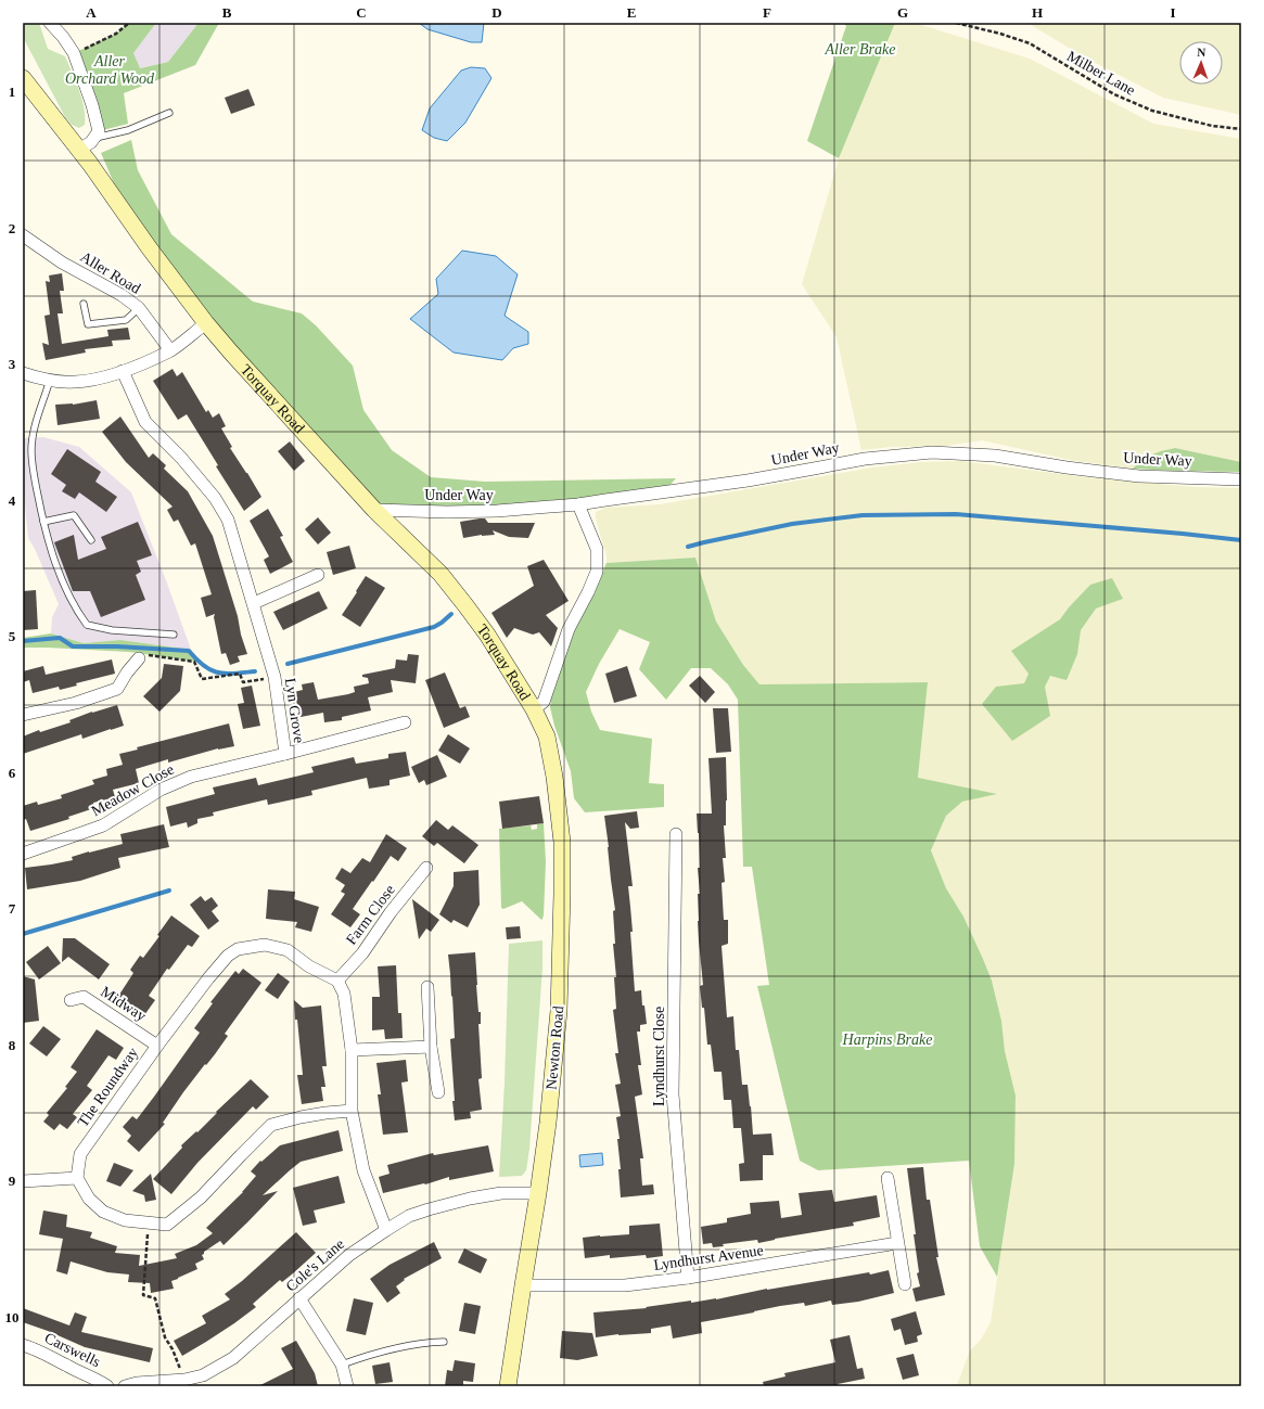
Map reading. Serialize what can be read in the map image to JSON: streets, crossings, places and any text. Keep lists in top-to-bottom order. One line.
{"streets":{"street":["Aller Road","Torquay Road","Under Way","Lyn Grove","Meadow Close","Farm Close","Midway","Newton Road","Lyndhurst Close","The Roundway","Lyndhurst Avenue","Cole's Lane","Carswells"],"path":["Milber Lane"]},"crossings":[["Torquay Road","Under Way"],["Torquay Road","Newton Road"],["Lyn Grove","Meadow Close"],["Farm Close","The Roundway"],["Midway","The Roundway"],["Newton Road","Lyndhurst Avenue"],["Newton Road","Cole's Lane"],["Lyndhurst Close","Lyndhurst Avenue"]],"parks":["Aller Brake","Aller Orchard Wood","Harpins Brake"],"north":"top","grid":{"columns":["A","B","C","D","E","F","G","H","I"],"rows":["1","2","3","4","5","6","7","8","9","10"]}}
